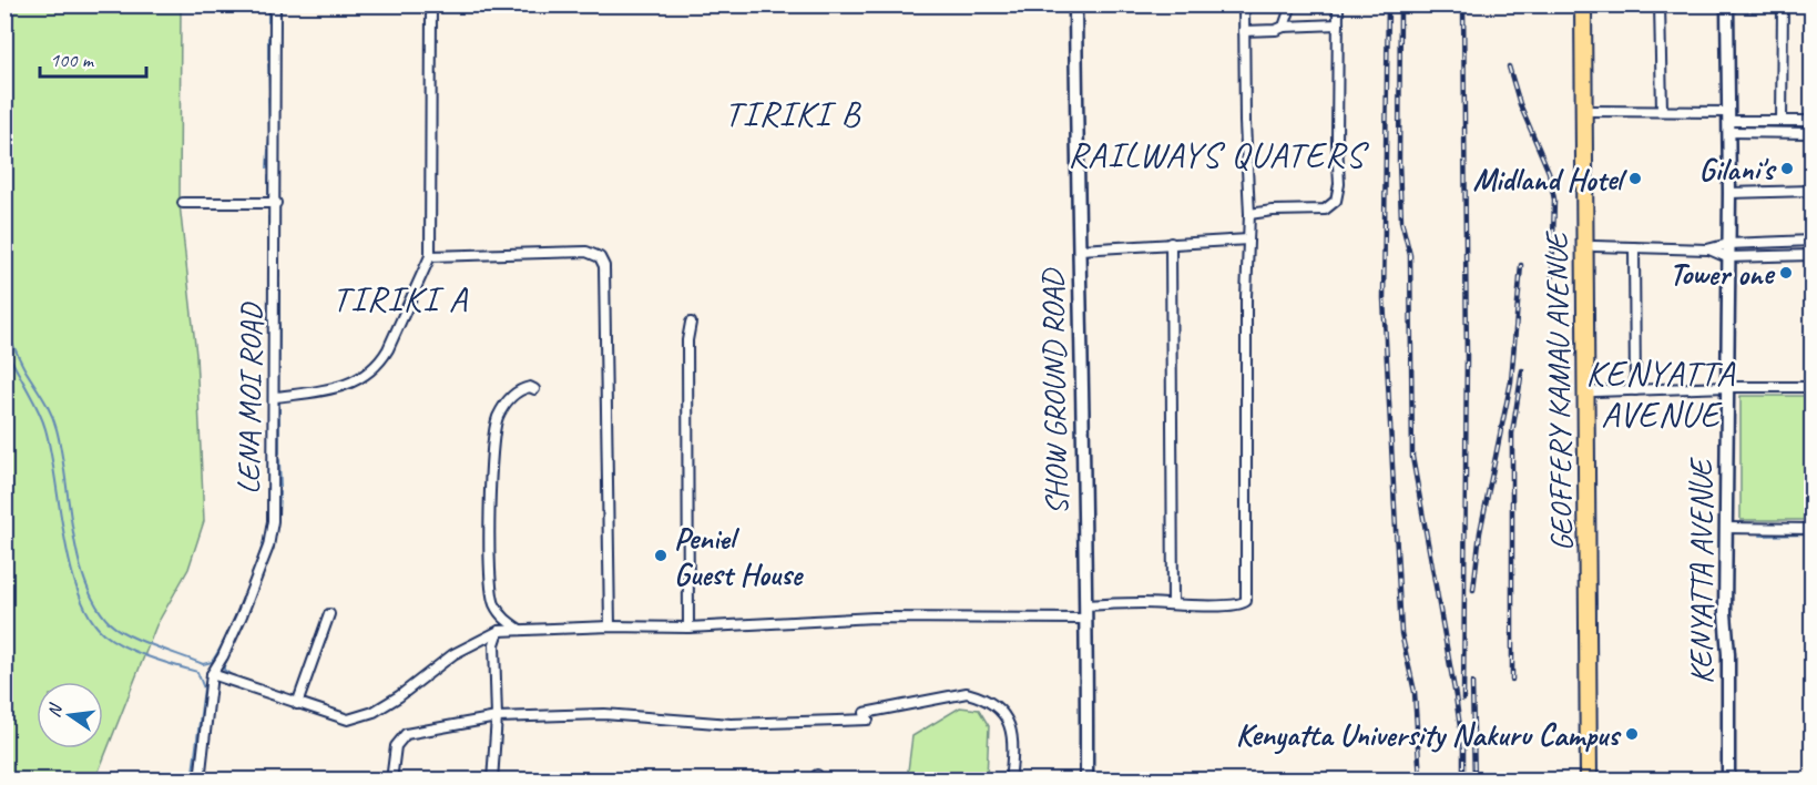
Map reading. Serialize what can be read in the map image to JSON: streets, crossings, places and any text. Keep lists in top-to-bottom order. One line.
{"streets":{"highway":["GEOFFERY KAMAU AVENUE"],"main road":["SHOW GROUND ROAD","KENYATTA AVENUE"],"street":["LENA MOI ROAD"]},"districts":["TIRIKI B","RAILWAYS QUATERS","TIRIKI A","KENYATTA AVENUE"],"places":["Gilani's","Midland Hotel","Tower one","Peniel Guest House","Kenyatta University Nakuru Campus"],"scale_bar":"100 m","north":"left"}
